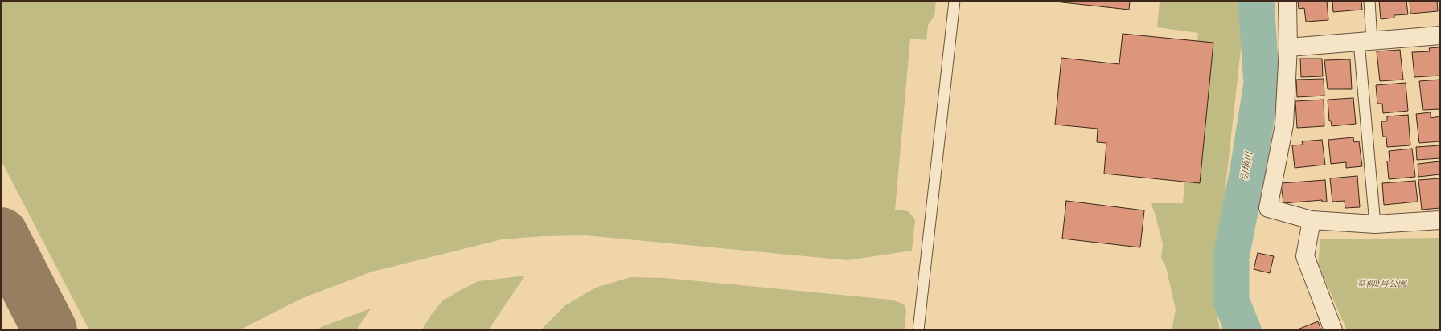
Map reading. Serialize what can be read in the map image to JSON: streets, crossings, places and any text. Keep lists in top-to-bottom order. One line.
{"water":["引地川"],"parks":["草柳2号公園"]}
